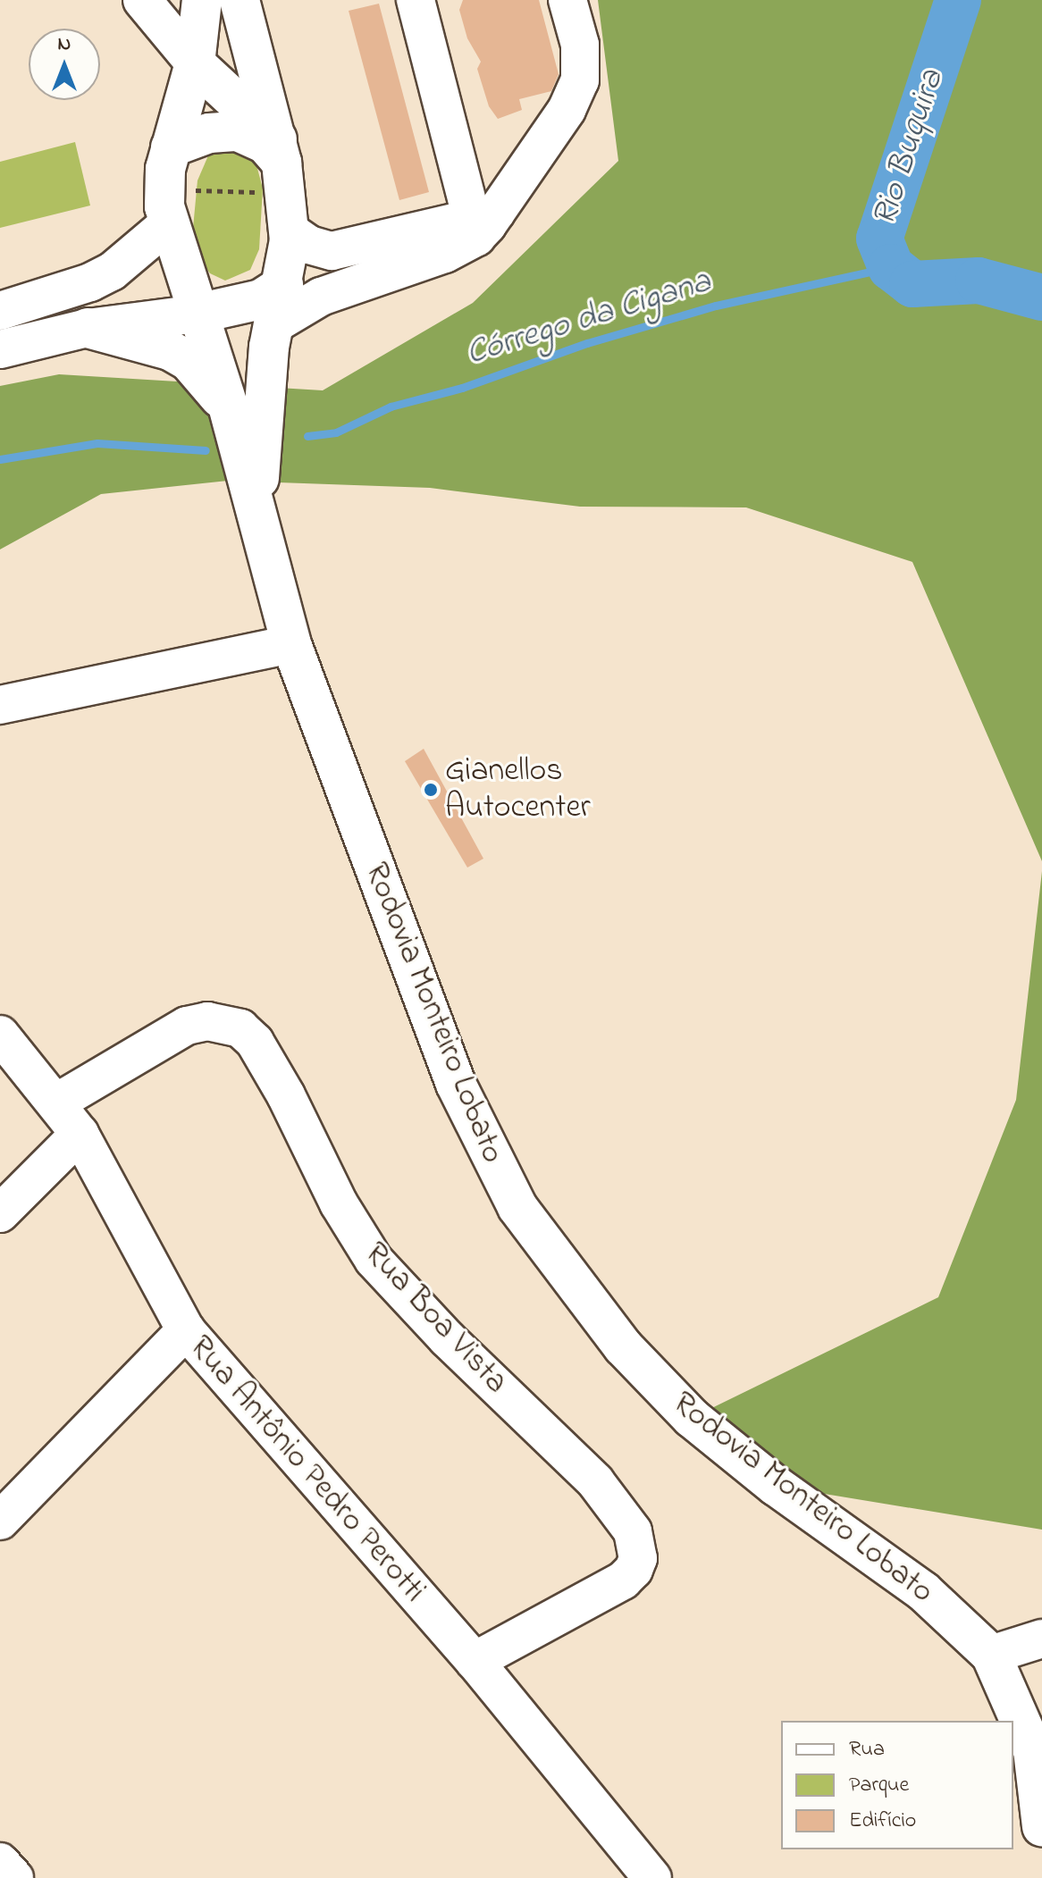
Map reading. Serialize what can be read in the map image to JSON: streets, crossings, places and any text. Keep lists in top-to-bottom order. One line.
{"streets":{"main road":["Rodovia Monteiro Lobato"],"street":["Rua Boa Vista","Rua Antônio Pedro Perotti"]},"crossings":[["Rua Boa Vista","Rua Antônio Pedro Perotti"]],"water":["Rio Buquira","Córrego da Cigana"],"places":["Gianellos Autocenter"],"legend":["Rua","Parque","Edifício"],"north":"top"}
